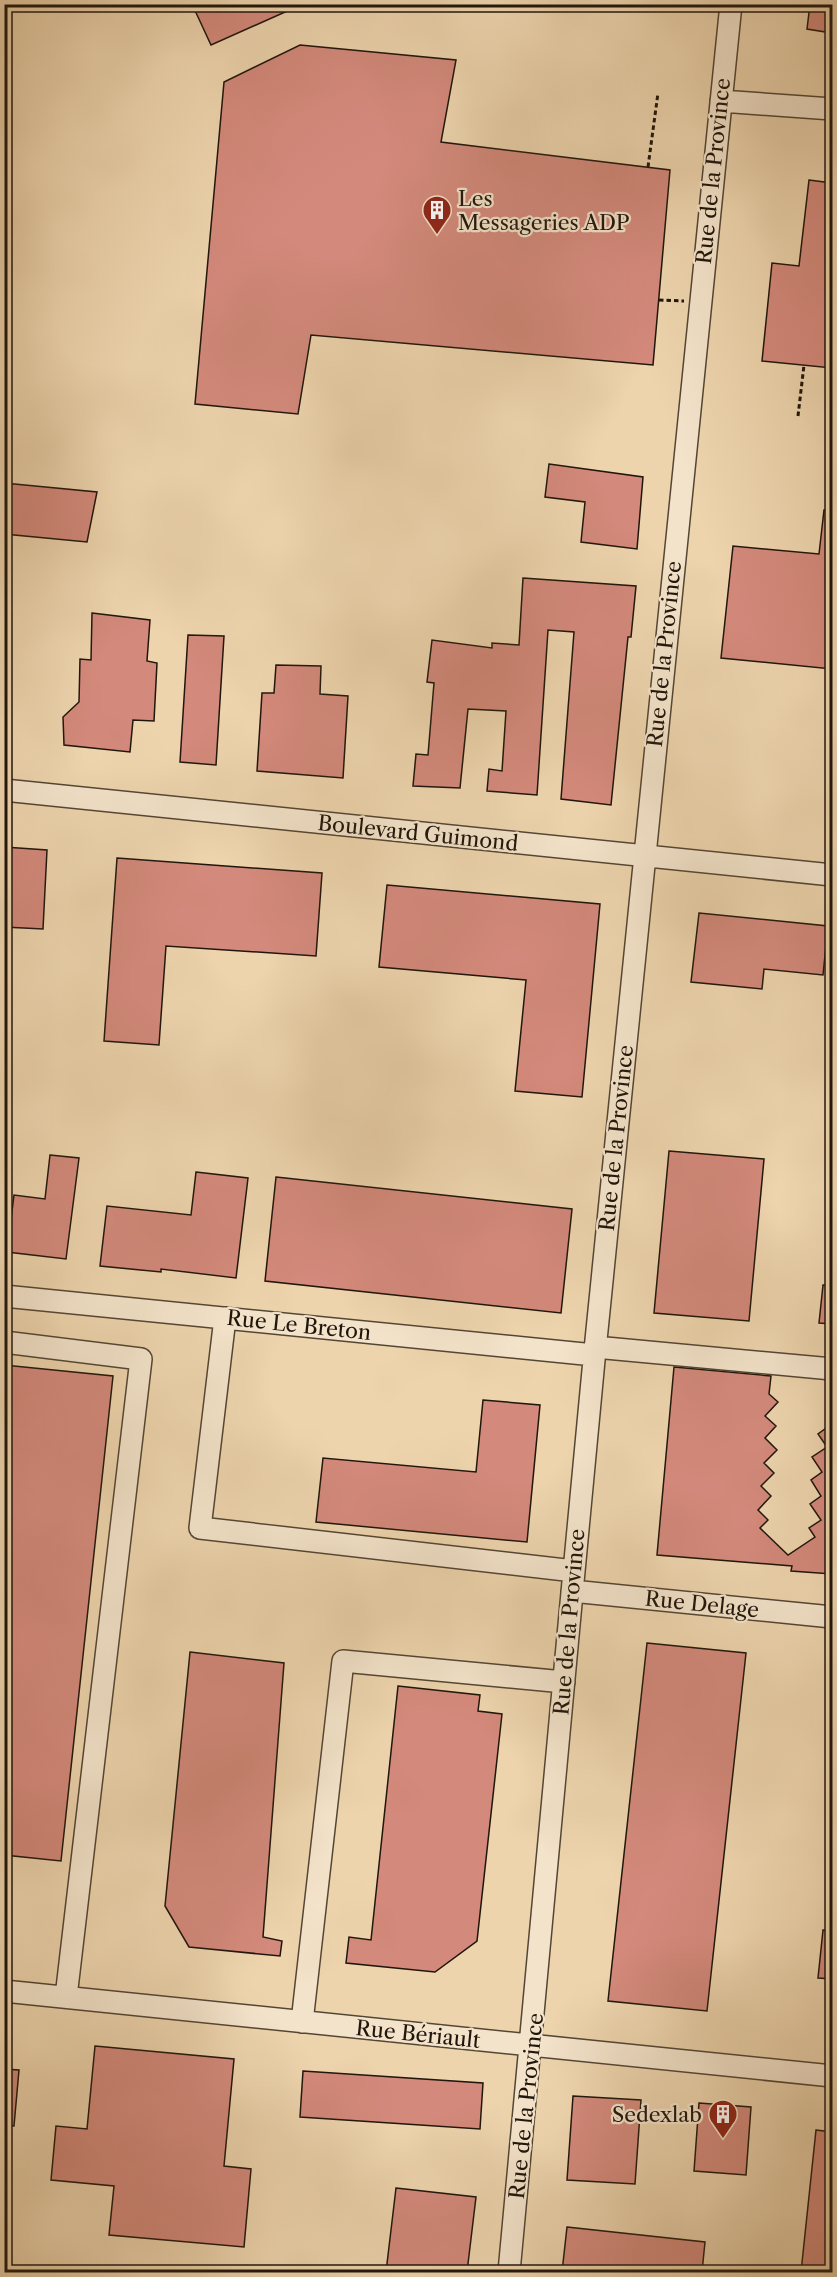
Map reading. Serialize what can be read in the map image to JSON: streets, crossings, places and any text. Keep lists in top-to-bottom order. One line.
{"streets":{"street":["Rue de la Province","Boulevard Guimond","Rue Le Breton","Rue Delage","Rue Bériault"]},"crossings":[["Rue de la Province","Boulevard Guimond"],["Rue de la Province","Rue Le Breton"],["Rue de la Province","Rue Delage"],["Rue de la Province","Rue Bériault"],["Rue Le Breton","Rue Delage"]],"places":{"building":["Les Messageries ADP","Sedexlab"]}}
